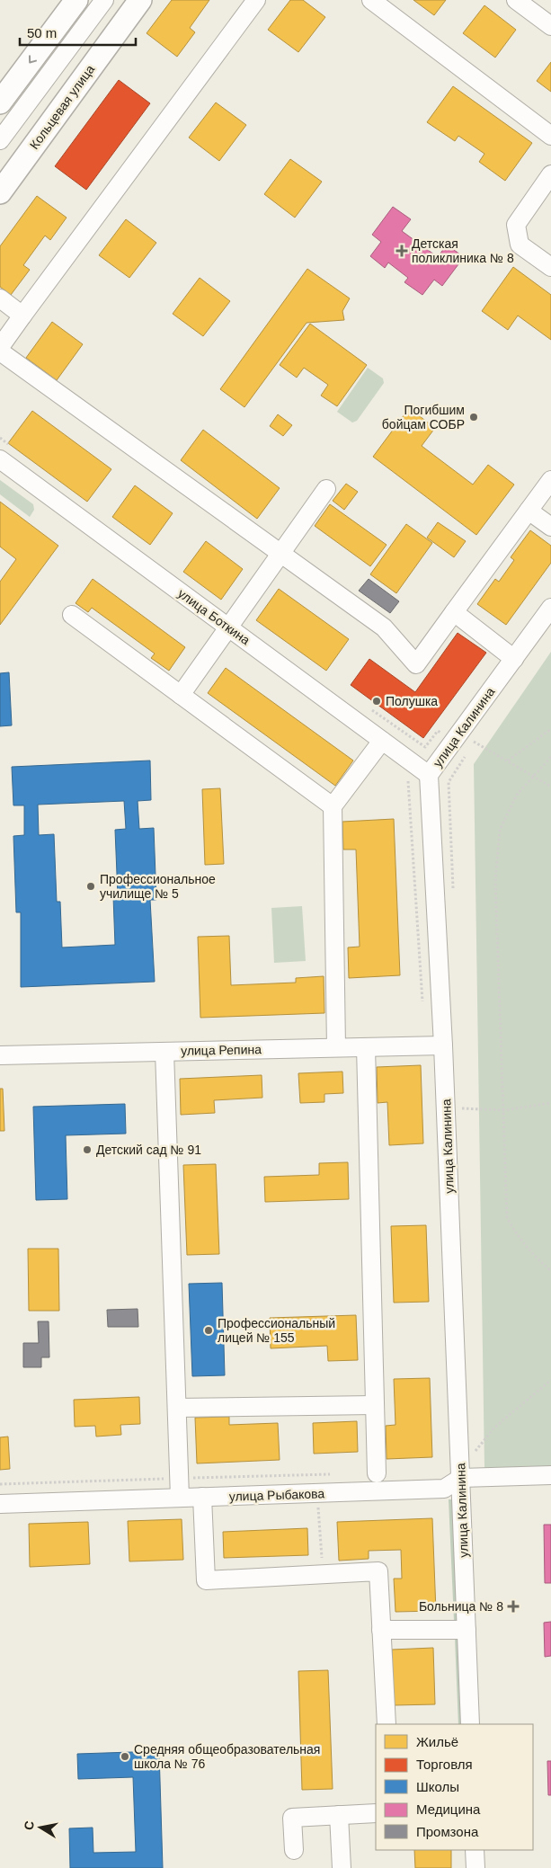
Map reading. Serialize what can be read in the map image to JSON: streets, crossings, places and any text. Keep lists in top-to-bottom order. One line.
{"streets":{"main road":["Кольцевая улица"],"street":["улица Боткина","улица Калинина","улица Репина","улица Рыбакова"]},"crossings":[["улица Боткина","улица Калинина"],["улица Калинина","улица Репина"],["улица Калинина","улица Рыбакова"]],"places":{"health":["Детская поликлиника № 8","Больница № 8"],"other":["Погибшим бойцам СОБР","Полушка","Профессиональное училище № 5","Детский сад № 91","Профессиональный лицей № 155","Средняя общеобразовательная школа № 76"]},"legend":["Жильё","Торговля","Школы","Медицина","Промзона"],"scale_bar":"50 m","north":"left"}
